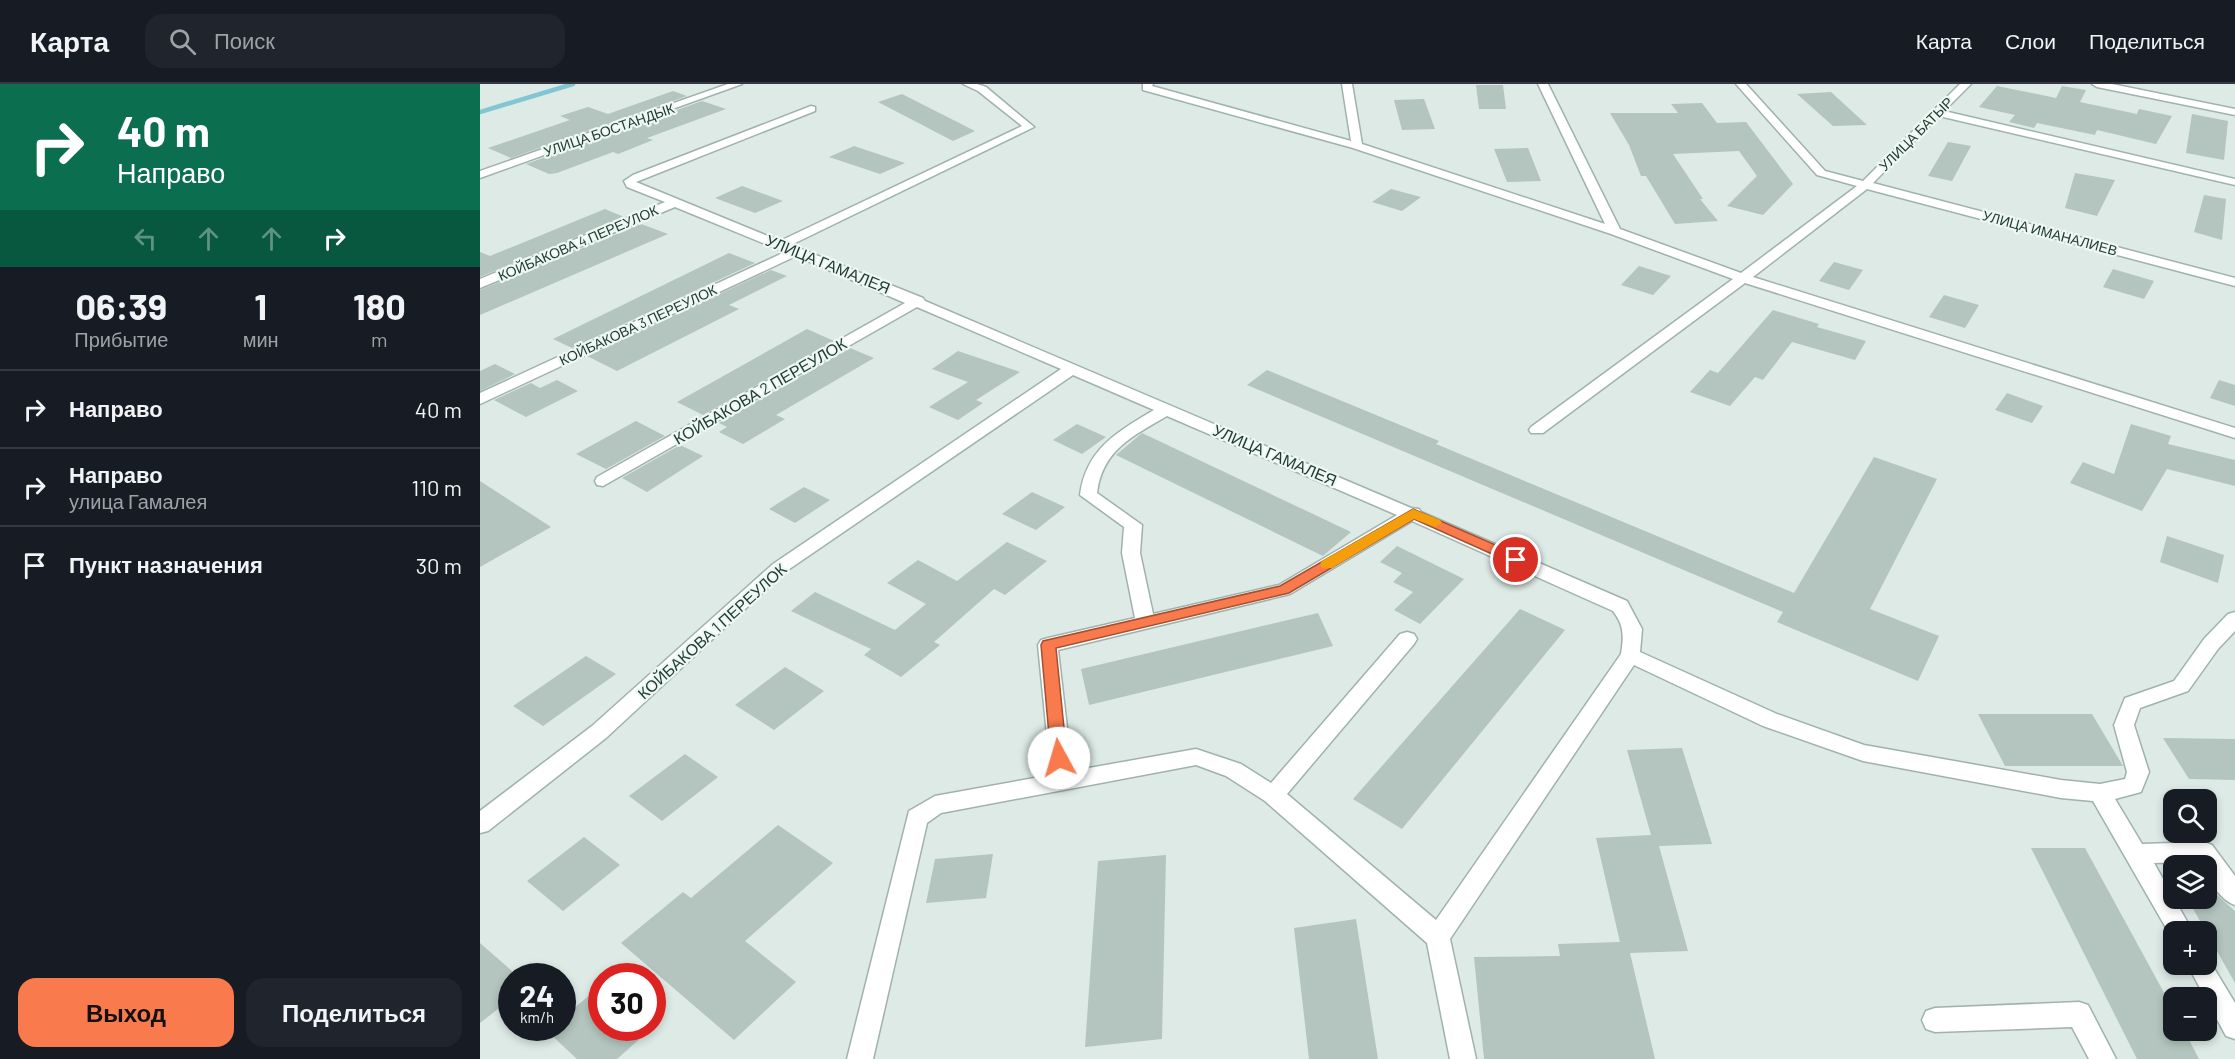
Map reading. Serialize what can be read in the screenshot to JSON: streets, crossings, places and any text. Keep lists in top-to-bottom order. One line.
{"streets":{"street":["УЛИЦА БОСТАНДЫК","УЛИЦА БАТЫР","УЛИЦА ИМАНАЛИЕВ","КОЙБАКОВА 4 ПЕРЕУЛОК","УЛИЦА ГАМАЛЕЯ","КОЙБАКОВА 3 ПЕРЕУЛОК","КОЙБАКОВА 2 ПЕРЕУЛОК","КОЙБАКОВА 1 ПЕРЕУЛОК"]},"crossings":[["УЛИЦА БАТЫР","УЛИЦА ИМАНАЛИЕВ"],["КОЙБАКОВА 4 ПЕРЕУЛОК","УЛИЦА ГАМАЛЕЯ"],["УЛИЦА ГАМАЛЕЯ","КОЙБАКОВА 3 ПЕРЕУЛОК"],["УЛИЦА ГАМАЛЕЯ","КОЙБАКОВА 2 ПЕРЕУЛОК"],["УЛИЦА ГАМАЛЕЯ","КОЙБАКОВА 1 ПЕРЕУЛОК"]],"page":{"header":"Карта","search":"Поиск","nav":["Карта","Слои","Поделиться"],"turn":["40 m","Направо"],"eta":["06:39","Прибытие","1","мин","180","m"],"list":[{"name":"Направо","value":"40 m"},{"name":"Направо","note":"улица Гамалея","value":"110 m"},{"name":"Пункт назначения","value":"30 m"}],"map_buttons":["+","−"],"speed":"24 km/h","limit":"30","buttons":["Выход","Поделиться"]}}
